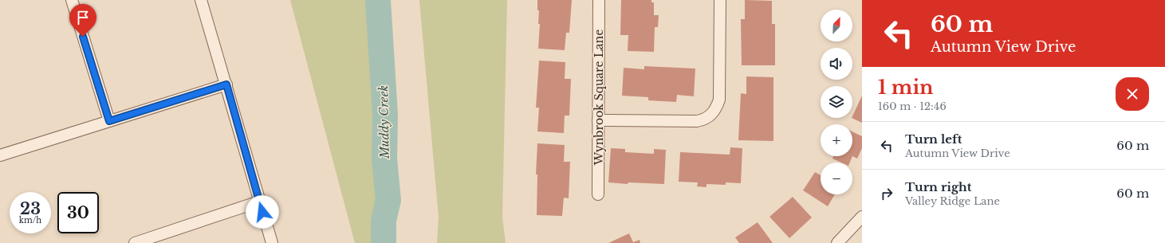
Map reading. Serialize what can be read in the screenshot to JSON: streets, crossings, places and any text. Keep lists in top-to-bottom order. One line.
{"streets":{"street":["Wynbrook Square Lane"]},"water":["Muddy Creek"],"north":"top right","page":{"turn":["60 m","Autumn View Drive"],"map_buttons":["+","−"],"heading":["1 min","160 m · 12:46"],"list":[{"name":"Turn left","note":"Autumn View Drive","value":"60 m"},{"name":"Turn right","note":"Valley Ridge Lane","value":"60 m"}],"speed":"23 km/h","limit":"30"}}
